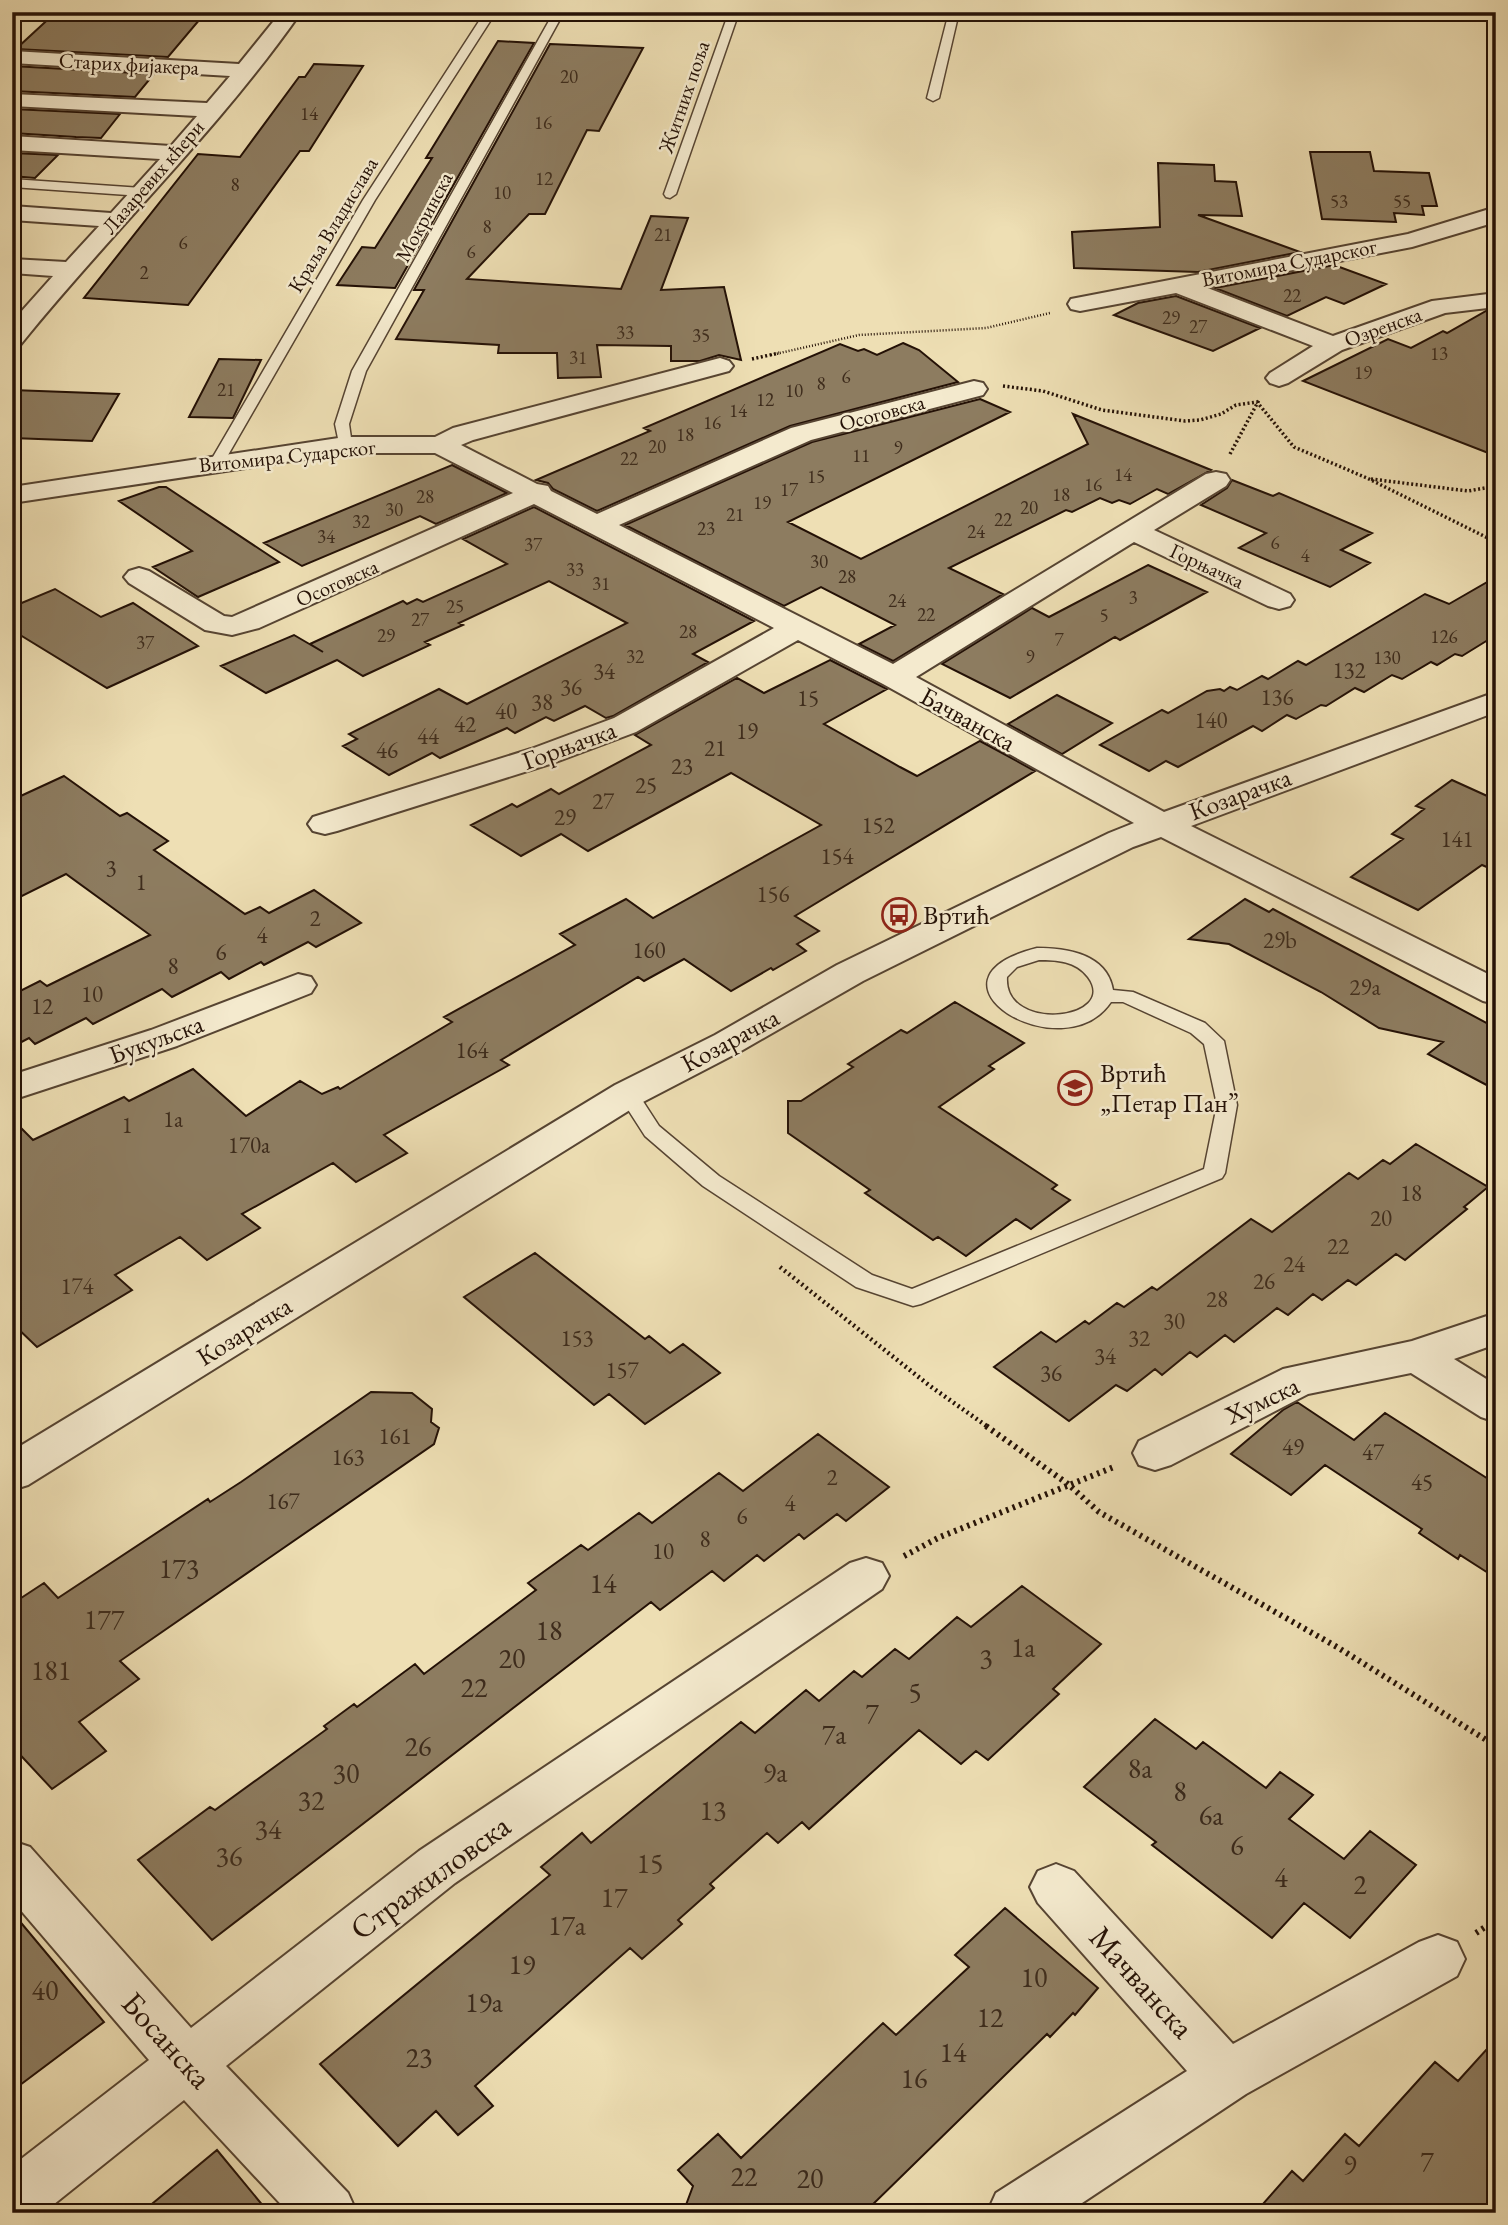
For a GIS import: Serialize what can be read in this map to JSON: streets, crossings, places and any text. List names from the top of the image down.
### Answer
{
  "streets": {
    "street": [
      "Старих фијакера",
      "Лазаревих кћери",
      "Витомира Сударског",
      "Озренска",
      "Осоговска",
      "Горњачка",
      "Бачванска",
      "Козарачка",
      "Букуљска",
      "Хумска",
      "Стражиловска",
      "Мачванска",
      "Босанска"
    ],
    "lane": ["Житних поља", "Мокринска", "Краља Владислава"]
  },
  "crossings": [
    ["Старих фијакера", "Лазаревих кћери"],
    ["Мокринска", "Витомира Сударског"],
    ["Краља Владислава", "Витомира Сударског"],
    ["Витомира Сударског", "Бачванска"],
    ["Осоговска", "Бачванска"],
    ["Горњачка", "Бачванска"],
    ["Бачванска", "Козарачка"],
    ["Стражиловска", "Босанска"]
  ],
  "places": {
    "bus stop": ["Вртић"],
    "school or university": ["Вртић „Петар Пан”"]
  },
  "house_numbers": [
    "20",
    "14",
    "16",
    "12",
    "8",
    "10",
    "53",
    "55",
    "8",
    "21",
    "6",
    "6",
    "2",
    "22",
    "29",
    "27",
    "33",
    "35",
    "13",
    "31",
    "19",
    "6",
    "8",
    "21",
    "10",
    "12",
    "14",
    "16",
    "18",
    "20",
    "9",
    "11",
    "22",
    "14",
    "15",
    "16",
    "17",
    "18",
    "28",
    "19",
    "20",
    "30",
    "21",
    "22",
    "32",
    "23",
    "24",
    "34",
    "6",
    "37",
    "4",
    "30",
    "33",
    "28",
    "31",
    "3",
    "24",
    "25",
    "22",
    "5",
    "27",
    "28",
    "29",
    "126",
    "7",
    "37",
    "32",
    "9",
    "130",
    "132",
    "34",
    "36",
    "136",
    "15",
    "38",
    "40",
    "140",
    "42",
    "19",
    "44",
    "21",
    "46",
    "23",
    "25",
    "27",
    "29",
    "152",
    "141",
    "154",
    "3",
    "1",
    "156",
    "2",
    "4",
    "29b",
    "160",
    "6",
    "8",
    "29a",
    "10",
    "12",
    "164",
    "1a",
    "1",
    "170a",
    "18",
    "20",
    "22",
    "24",
    "26",
    "174",
    "28",
    "30",
    "153",
    "32",
    "34",
    "157",
    "36",
    "161",
    "49",
    "47",
    "163",
    "2",
    "45",
    "167",
    "4",
    "6",
    "8",
    "10",
    "173",
    "14",
    "177",
    "18",
    "1a",
    "20",
    "3",
    "181",
    "22",
    "5",
    "7",
    "7a",
    "26",
    "8a",
    "9a",
    "30",
    "8",
    "32",
    "13",
    "6a",
    "34",
    "6",
    "36",
    "15",
    "4",
    "2",
    "17",
    "17a",
    "19",
    "10",
    "40",
    "19a",
    "12",
    "14",
    "23",
    "16",
    "7",
    "9",
    "22",
    "20"
  ]
}
